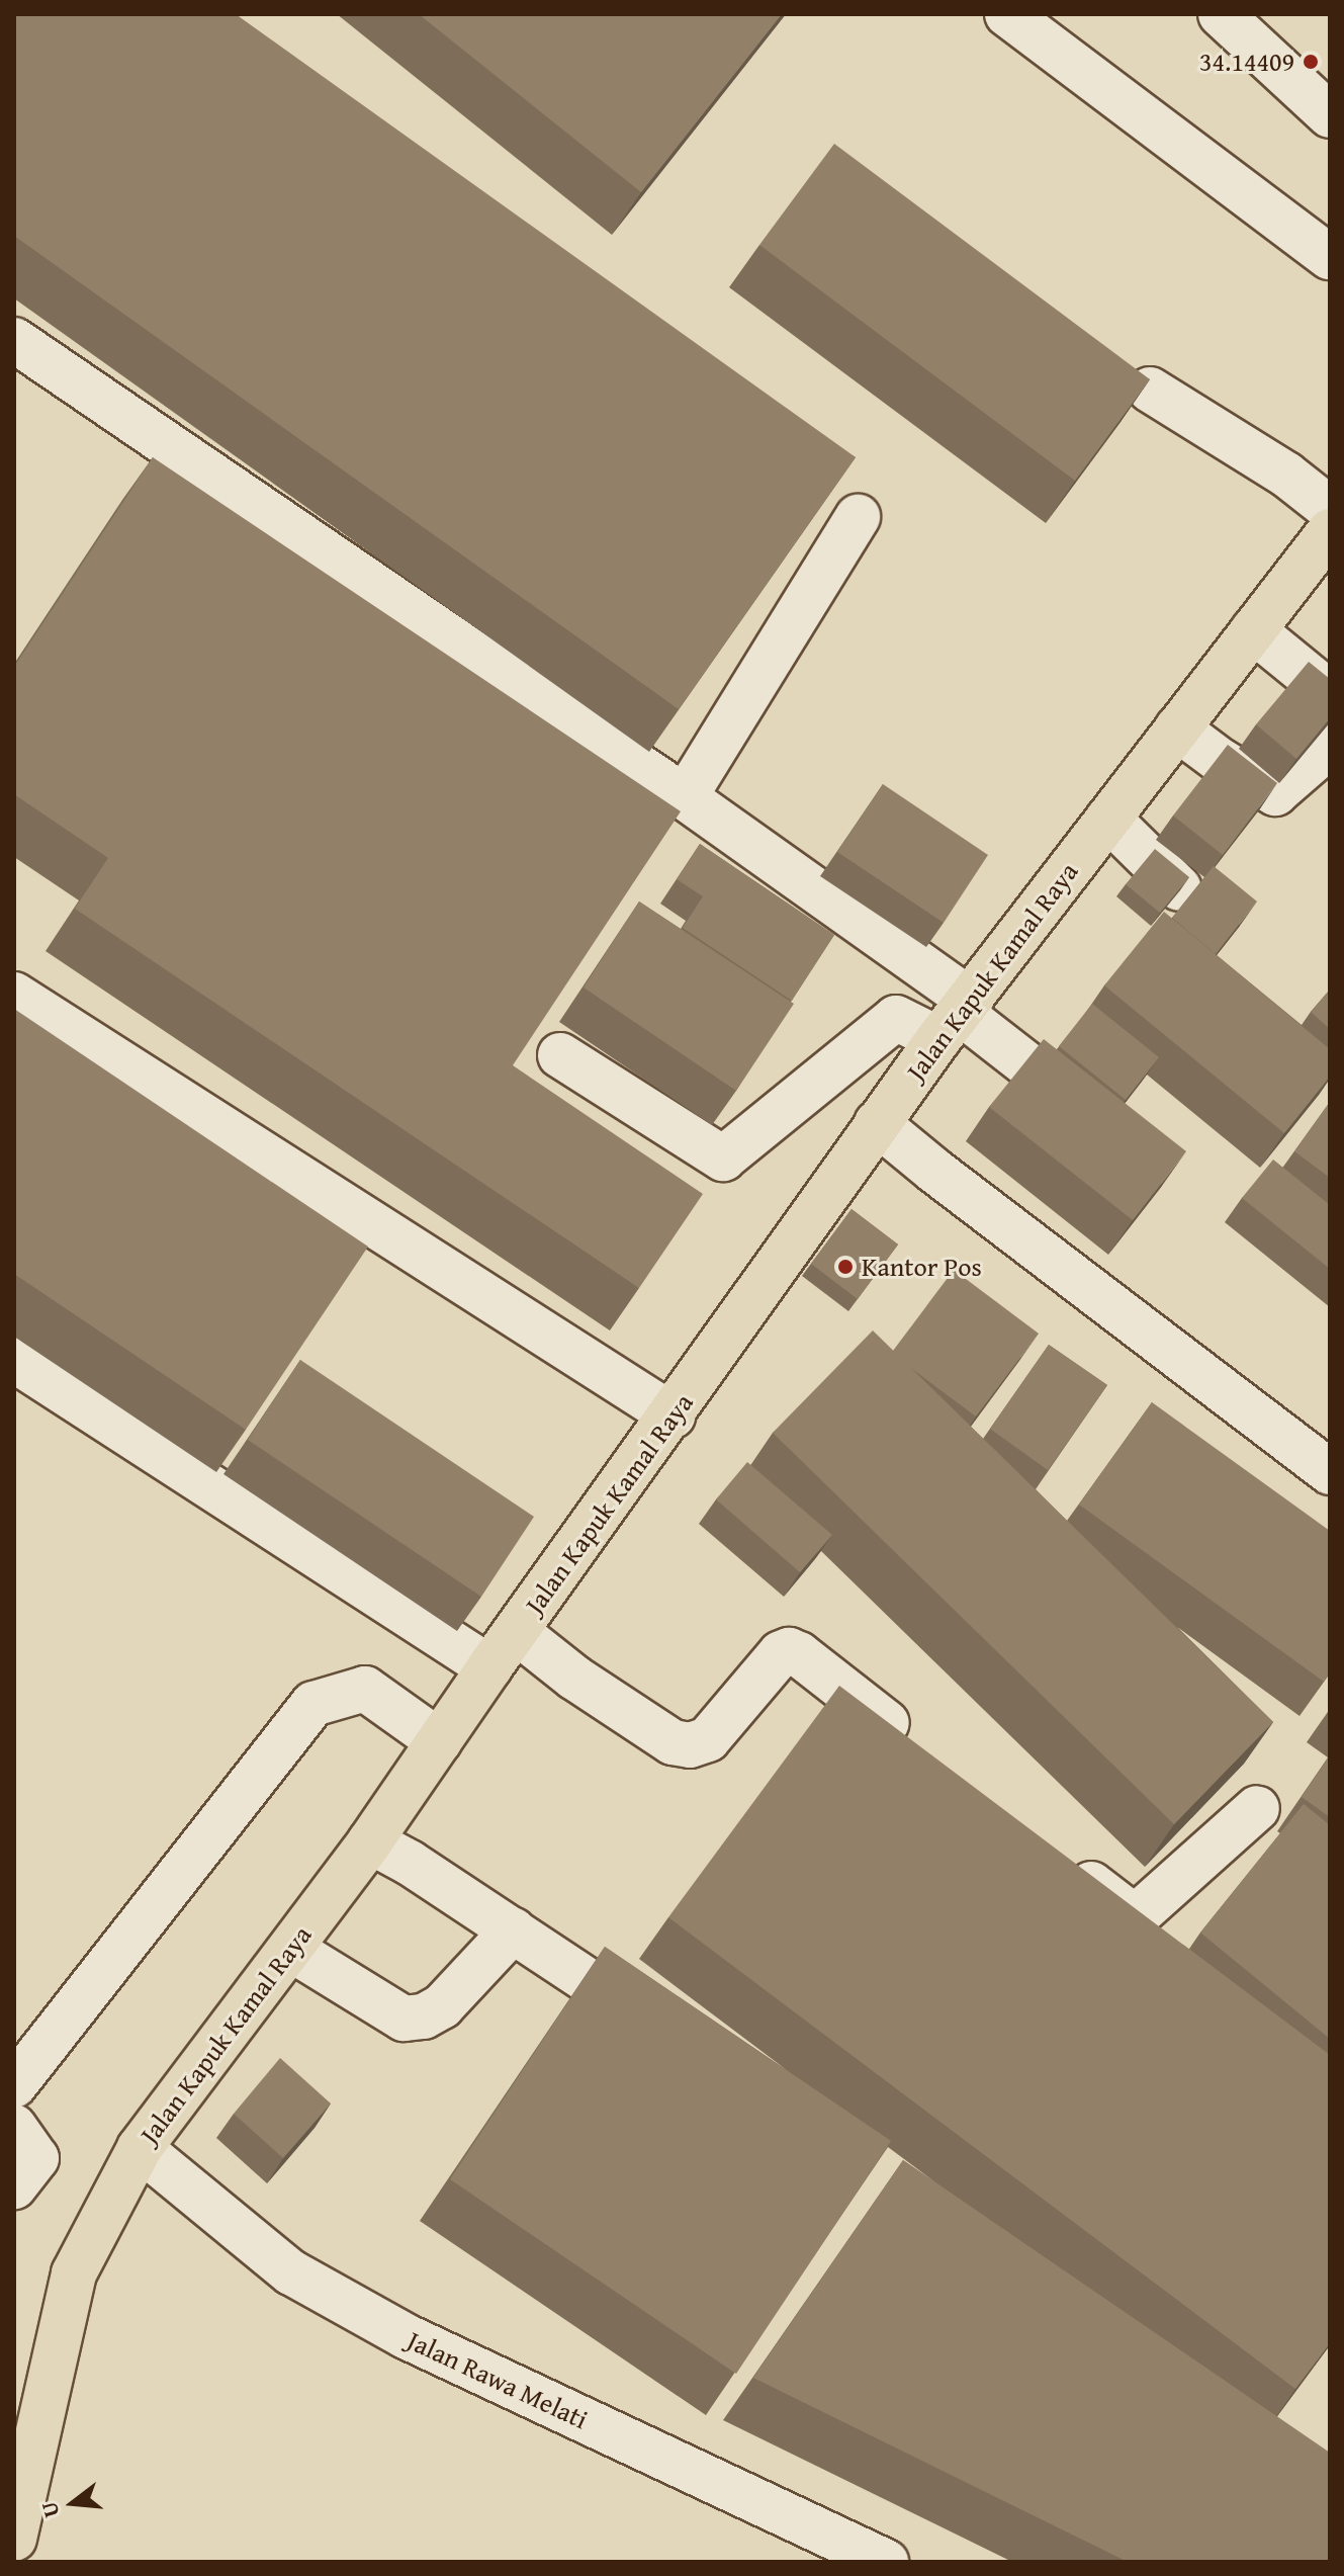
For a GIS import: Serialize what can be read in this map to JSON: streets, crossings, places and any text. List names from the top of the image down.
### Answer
{
  "streets": {
    "main road": ["Jalan Kapuk Kamal Raya"],
    "street": ["Jalan Rawa Melati"]
  },
  "crossings": [
    ["Jalan Kapuk Kamal Raya", "Jalan Rawa Melati"]
  ],
  "places": ["34.14409", "Kantor Pos"],
  "north": "left"
}
